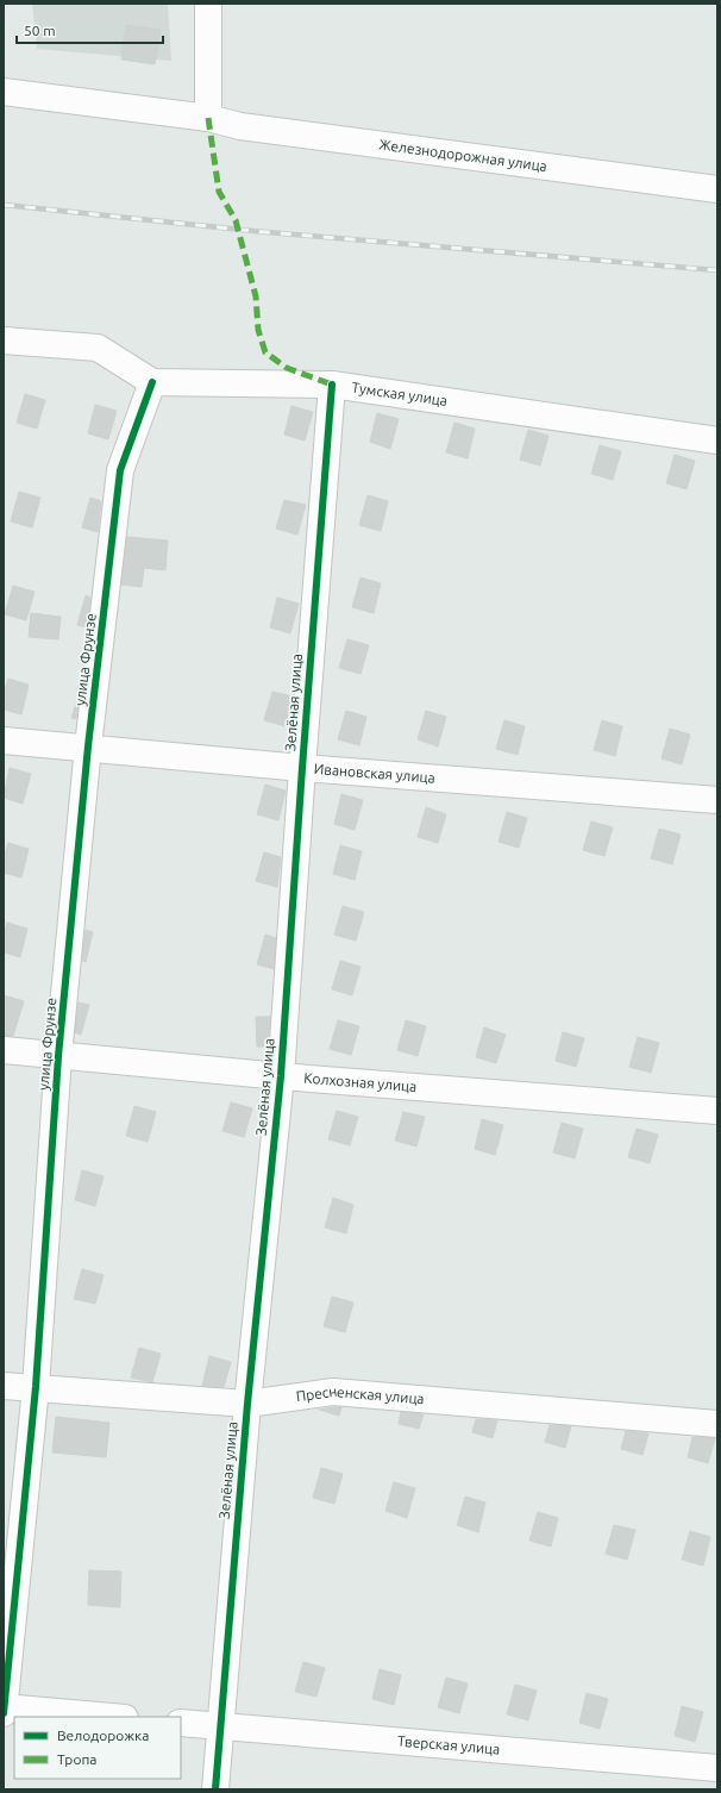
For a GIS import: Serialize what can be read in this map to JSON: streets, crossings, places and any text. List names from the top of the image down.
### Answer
{
  "streets": {
    "street": [
      "Железнодорожная улица",
      "Тумская улица",
      "улица Фрунзе",
      "Зелёная улица",
      "Ивановская улица",
      "Колхозная улица",
      "Пресненская улица",
      "Тверская улица"
    ]
  },
  "crossings": [
    ["Тумская улица", "улица Фрунзе"],
    ["Тумская улица", "Зелёная улица"],
    ["улица Фрунзе", "Ивановская улица"],
    ["улица Фрунзе", "Колхозная улица"],
    ["улица Фрунзе", "Пресненская улица"],
    ["Зелёная улица", "Ивановская улица"],
    ["Зелёная улица", "Колхозная улица"],
    ["Зелёная улица", "Пресненская улица"],
    ["Зелёная улица", "Тверская улица"]
  ],
  "legend": ["Велодорожка", "Тропа"],
  "scale_bar": "50 m"
}
